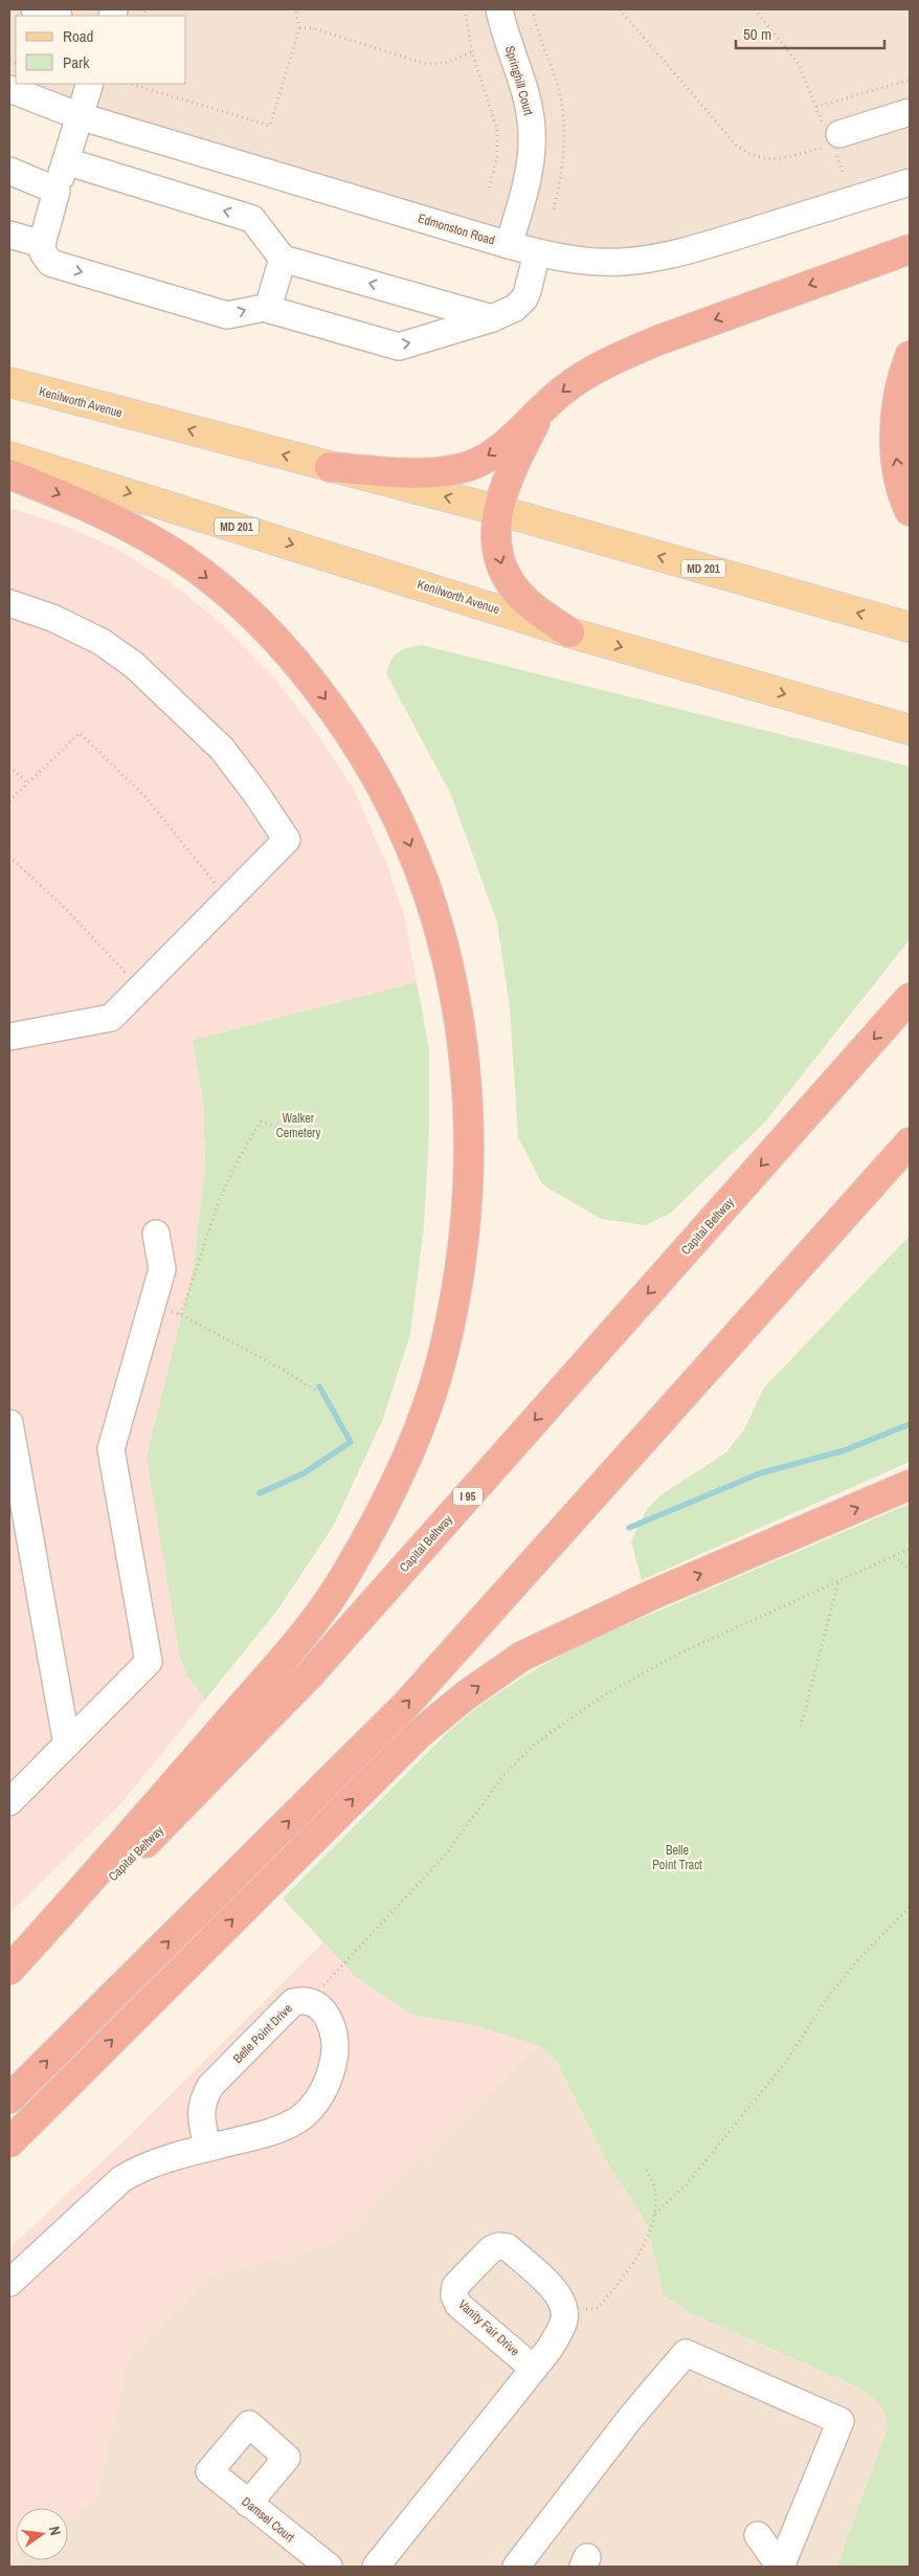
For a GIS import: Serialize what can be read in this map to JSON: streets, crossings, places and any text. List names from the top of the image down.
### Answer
{
  "streets": {
    "highway": ["Capital Beltway", "I 95"],
    "main road": ["Kenilworth Avenue", "MD 201"],
    "street": [
      "Springhill Court",
      "Edmonston Road",
      "Belle Point Drive",
      "Vanity Fair Drive",
      "Damsel Court"
    ]
  },
  "crossings": [
    ["Springhill Court", "Edmonston Road"]
  ],
  "parks": ["Walker Cemetery", "Belle Point Tract"],
  "legend": ["Road", "Park"],
  "scale_bar": "50 m",
  "north": "right"
}
